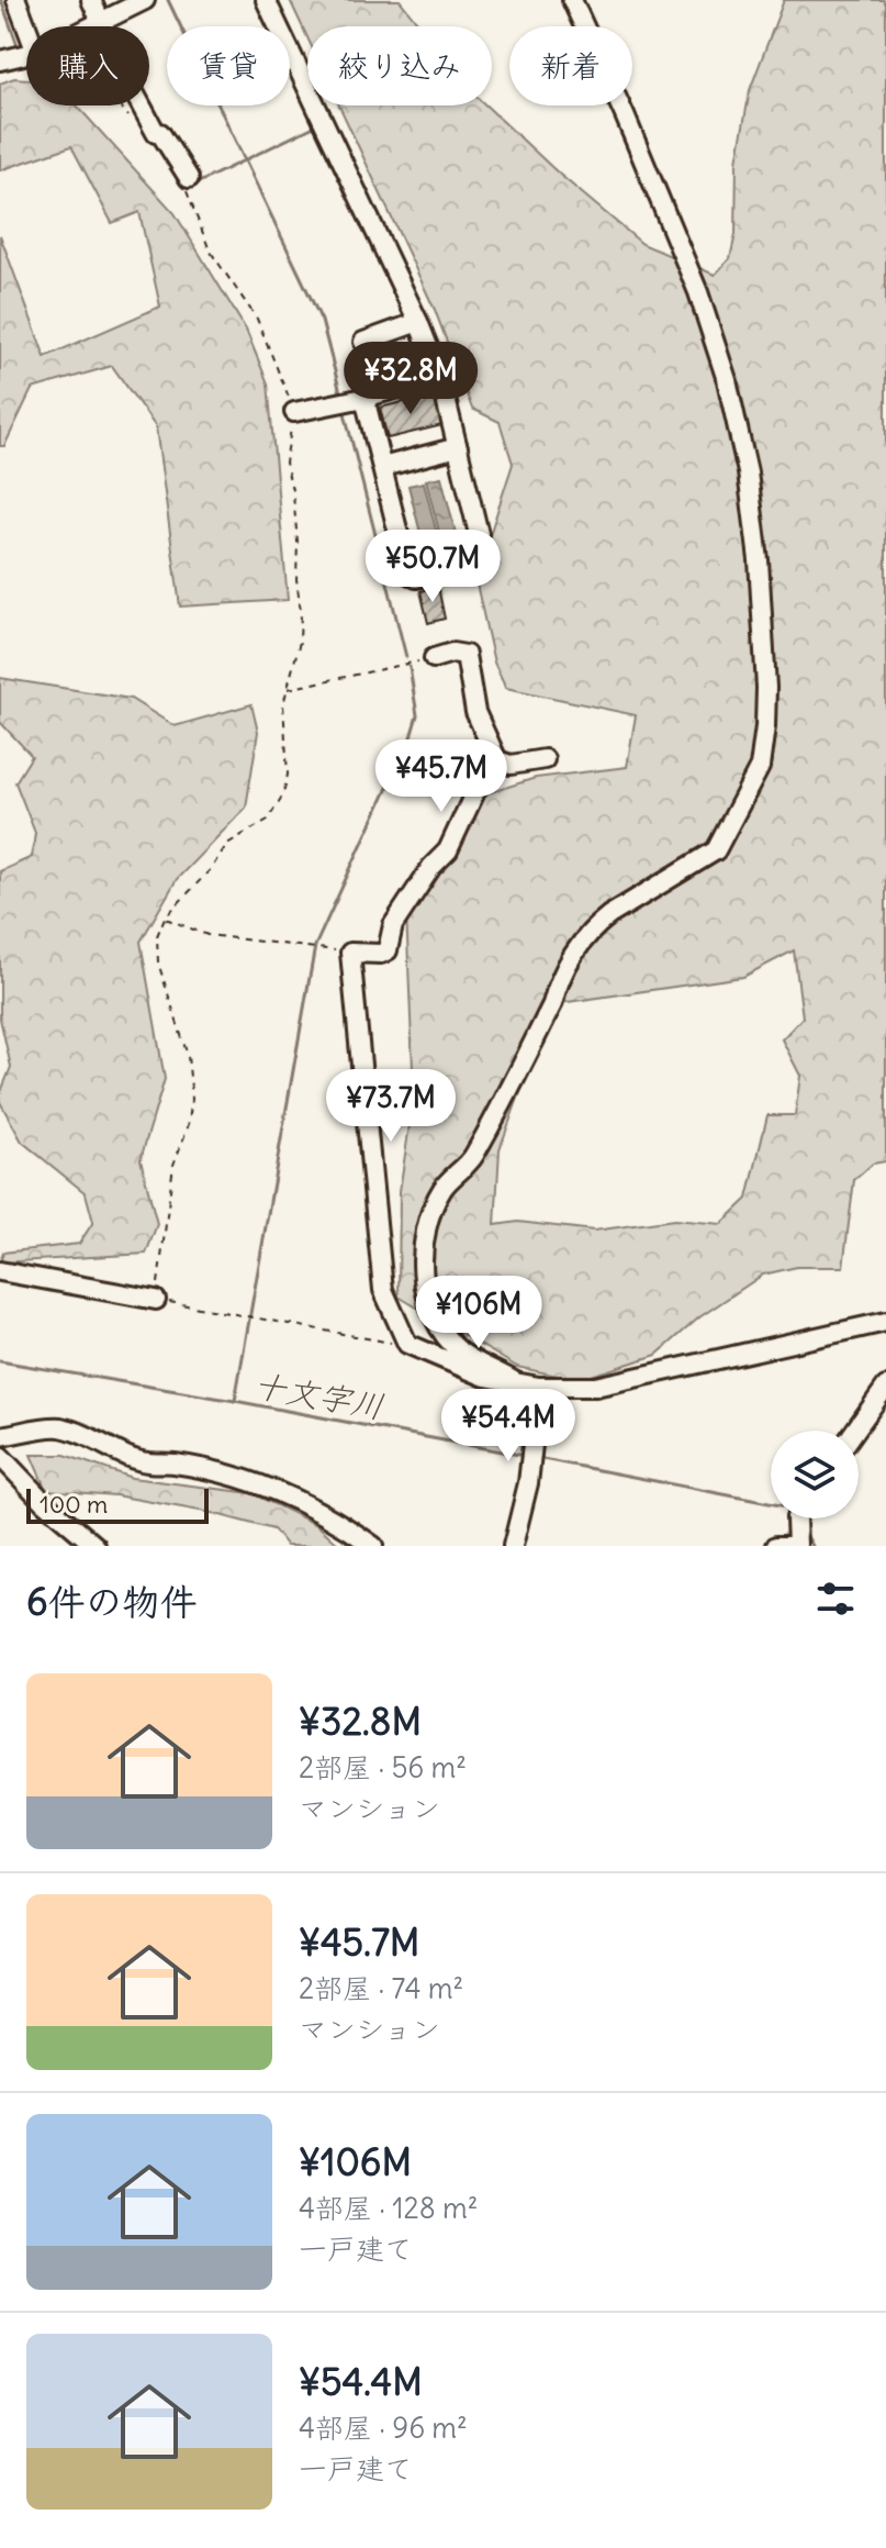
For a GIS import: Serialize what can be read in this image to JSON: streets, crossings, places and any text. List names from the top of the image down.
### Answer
{
  "water": ["十文字川"],
  "scale_bar": "100 m",
  "page": {
    "chip": [
      "購入",
      "賃貸",
      "絞り込み",
      "新着"
    ],
    "price": [
      "¥32.8M",
      "¥50.7M",
      "¥45.7M",
      "¥73.7M",
      "¥106M",
      "¥54.4M"
    ],
    "scale": "100 m",
    "heading": "6件の物件",
    "list": [
      {
        "name": "¥32.8M",
        "note": "2部屋 · 56 m² · マンション"
      },
      {
        "name": "¥45.7M",
        "note": "2部屋 · 74 m² · マンション"
      },
      {
        "name": "¥106M",
        "note": "4部屋 · 128 m² · 一戸建て"
      },
      {
        "name": "¥54.4M",
        "note": "4部屋 · 96 m² · 一戸建て"
      }
    ]
  }
}
